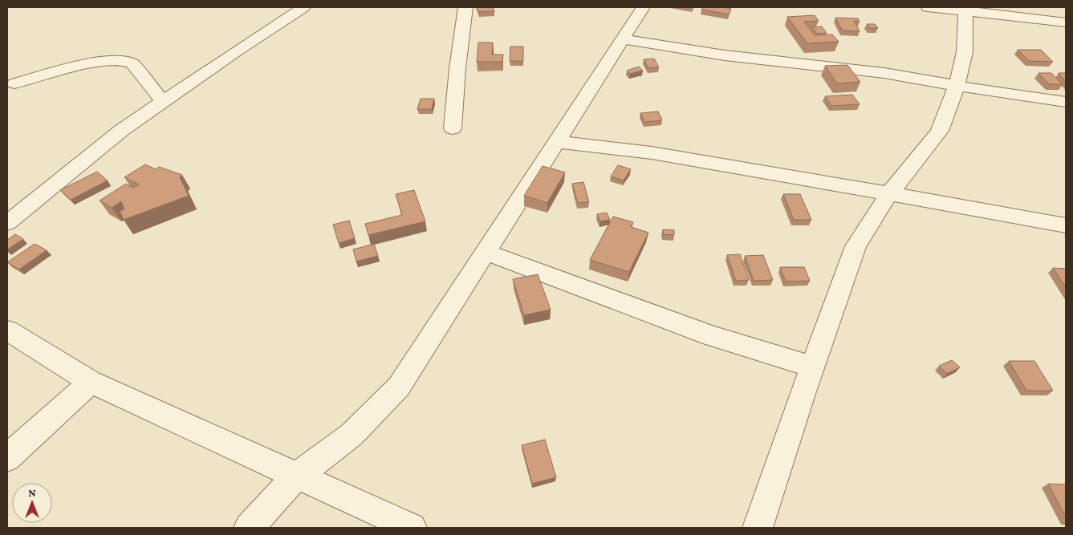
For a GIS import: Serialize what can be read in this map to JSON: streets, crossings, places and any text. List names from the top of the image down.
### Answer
{
  "north": "top"
}
